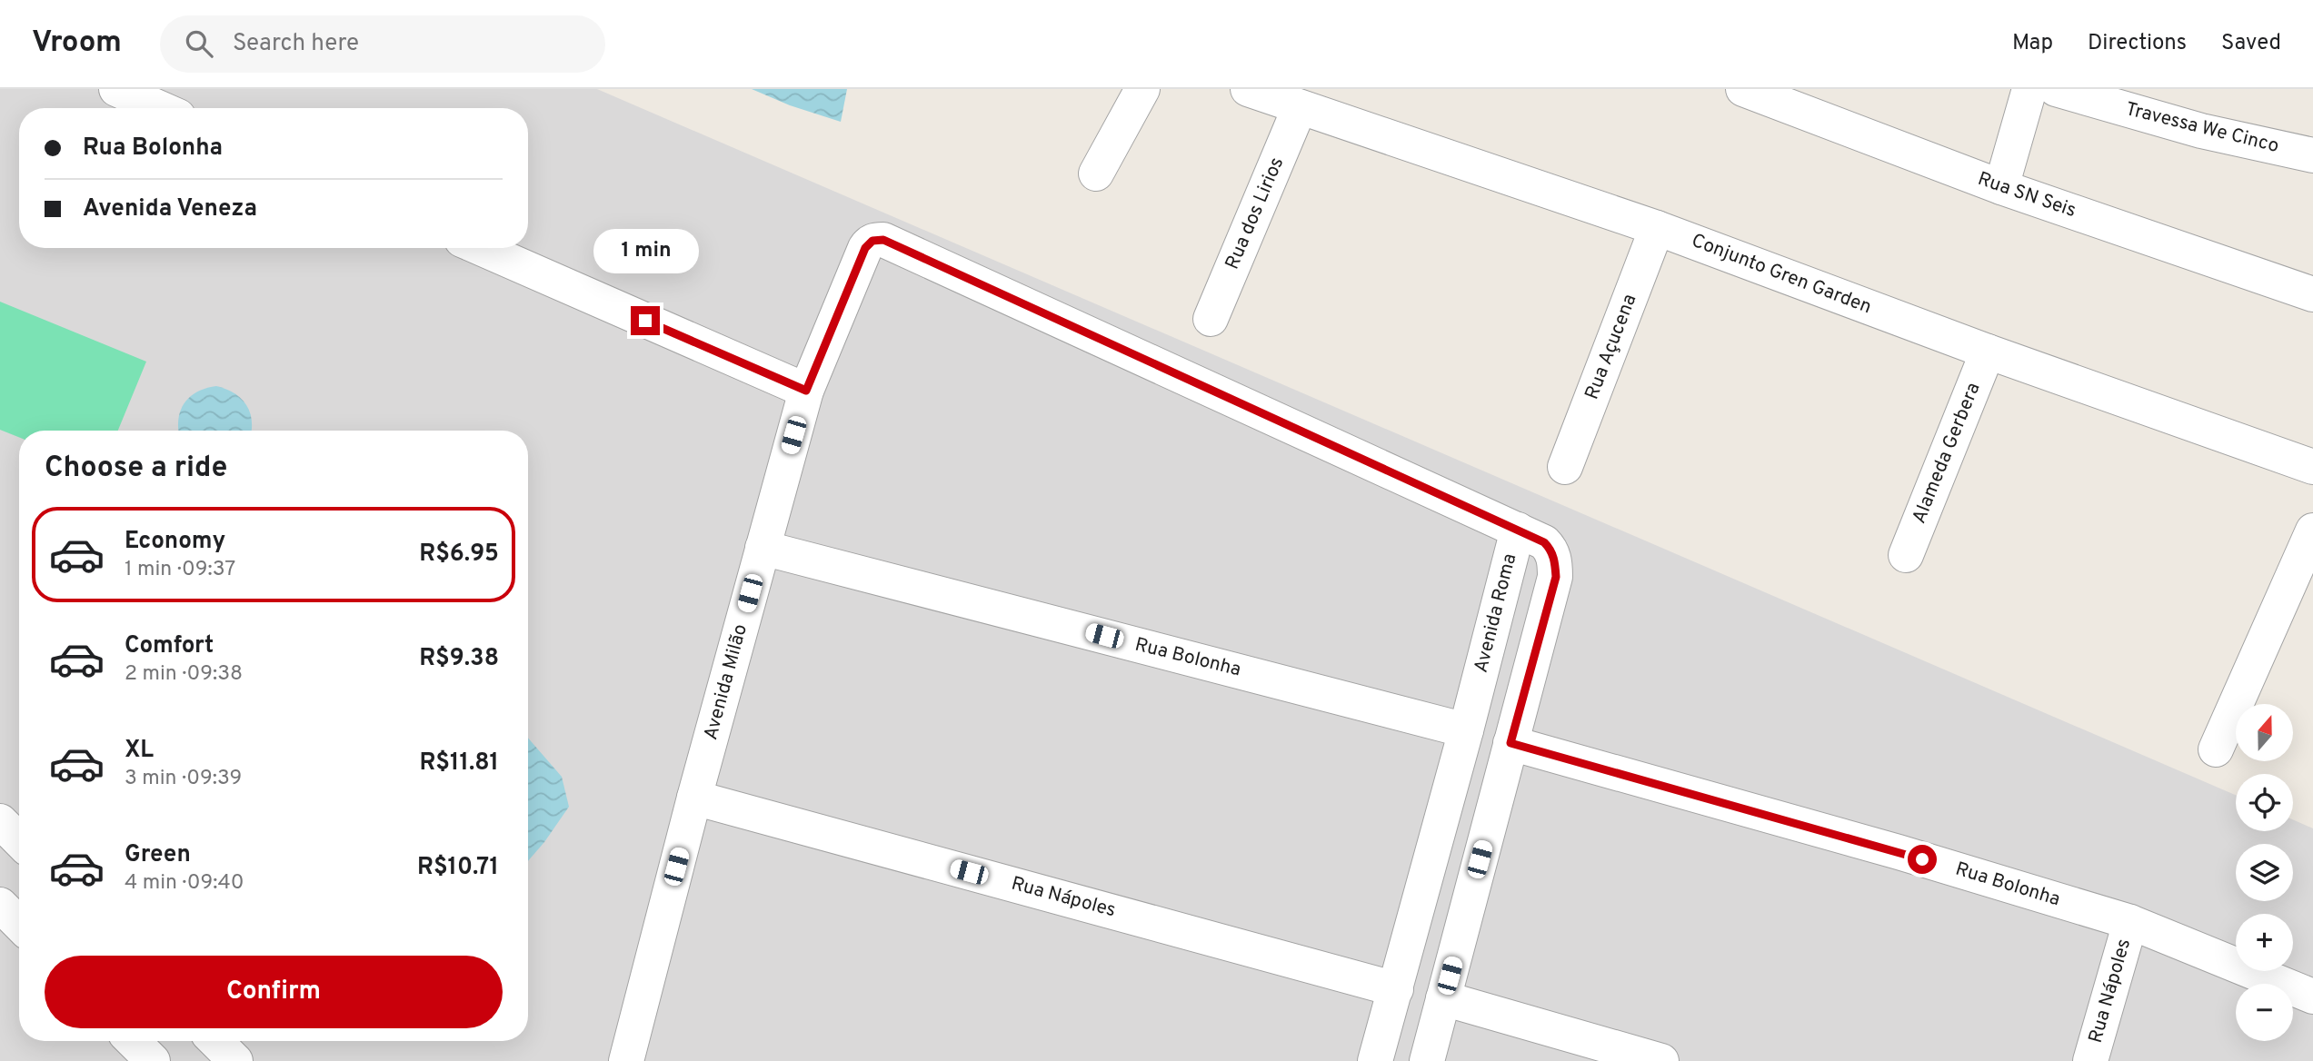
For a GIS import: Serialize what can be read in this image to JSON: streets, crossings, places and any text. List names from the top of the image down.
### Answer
{
  "streets": {
    "street": [
      "Travessa We Cinco",
      "Rua SN Seis",
      "Rua dos Lirios",
      "Conjunto Gren Garden",
      "Rua Açucena",
      "Alameda Gerbera",
      "Avenida Roma",
      "Rua Bolonha",
      "Avenida Milão",
      "Rua Nápoles"
    ]
  },
  "crossings": [
    ["Rua dos Lirios", "Conjunto Gren Garden"],
    ["Conjunto Gren Garden", "Rua Açucena"],
    ["Conjunto Gren Garden", "Alameda Gerbera"],
    ["Avenida Roma", "Rua Bolonha"],
    ["Avenida Roma", "Avenida Milão"],
    ["Avenida Roma", "Rua Nápoles"],
    ["Rua Bolonha", "Avenida Milão"],
    ["Rua Bolonha", "Rua Nápoles"],
    ["Avenida Milão", "Rua Nápoles"]
  ],
  "north": "top",
  "page": {
    "header": "Vroom",
    "search": "Search here",
    "nav": ["Map", "Directions", "Saved"],
    "banner": ["Rua Bolonha", "Avenida Veneza"],
    "bubble": "1 min",
    "heading": "Choose a ride",
    "list": [
      {
        "name": "Economy",
        "note": "1 min · 09:37",
        "value": "R$6.95"
      },
      {
        "name": "Comfort",
        "note": "2 min · 09:38",
        "value": "R$9.38"
      },
      {
        "name": "XL",
        "note": "3 min · 09:39",
        "value": "R$11.81"
      },
      {
        "name": "Green",
        "note": "4 min · 09:40",
        "value": "R$10.71"
      }
    ],
    "map_buttons": ["+", "−"],
    "buttons": "Confirm"
  }
}
